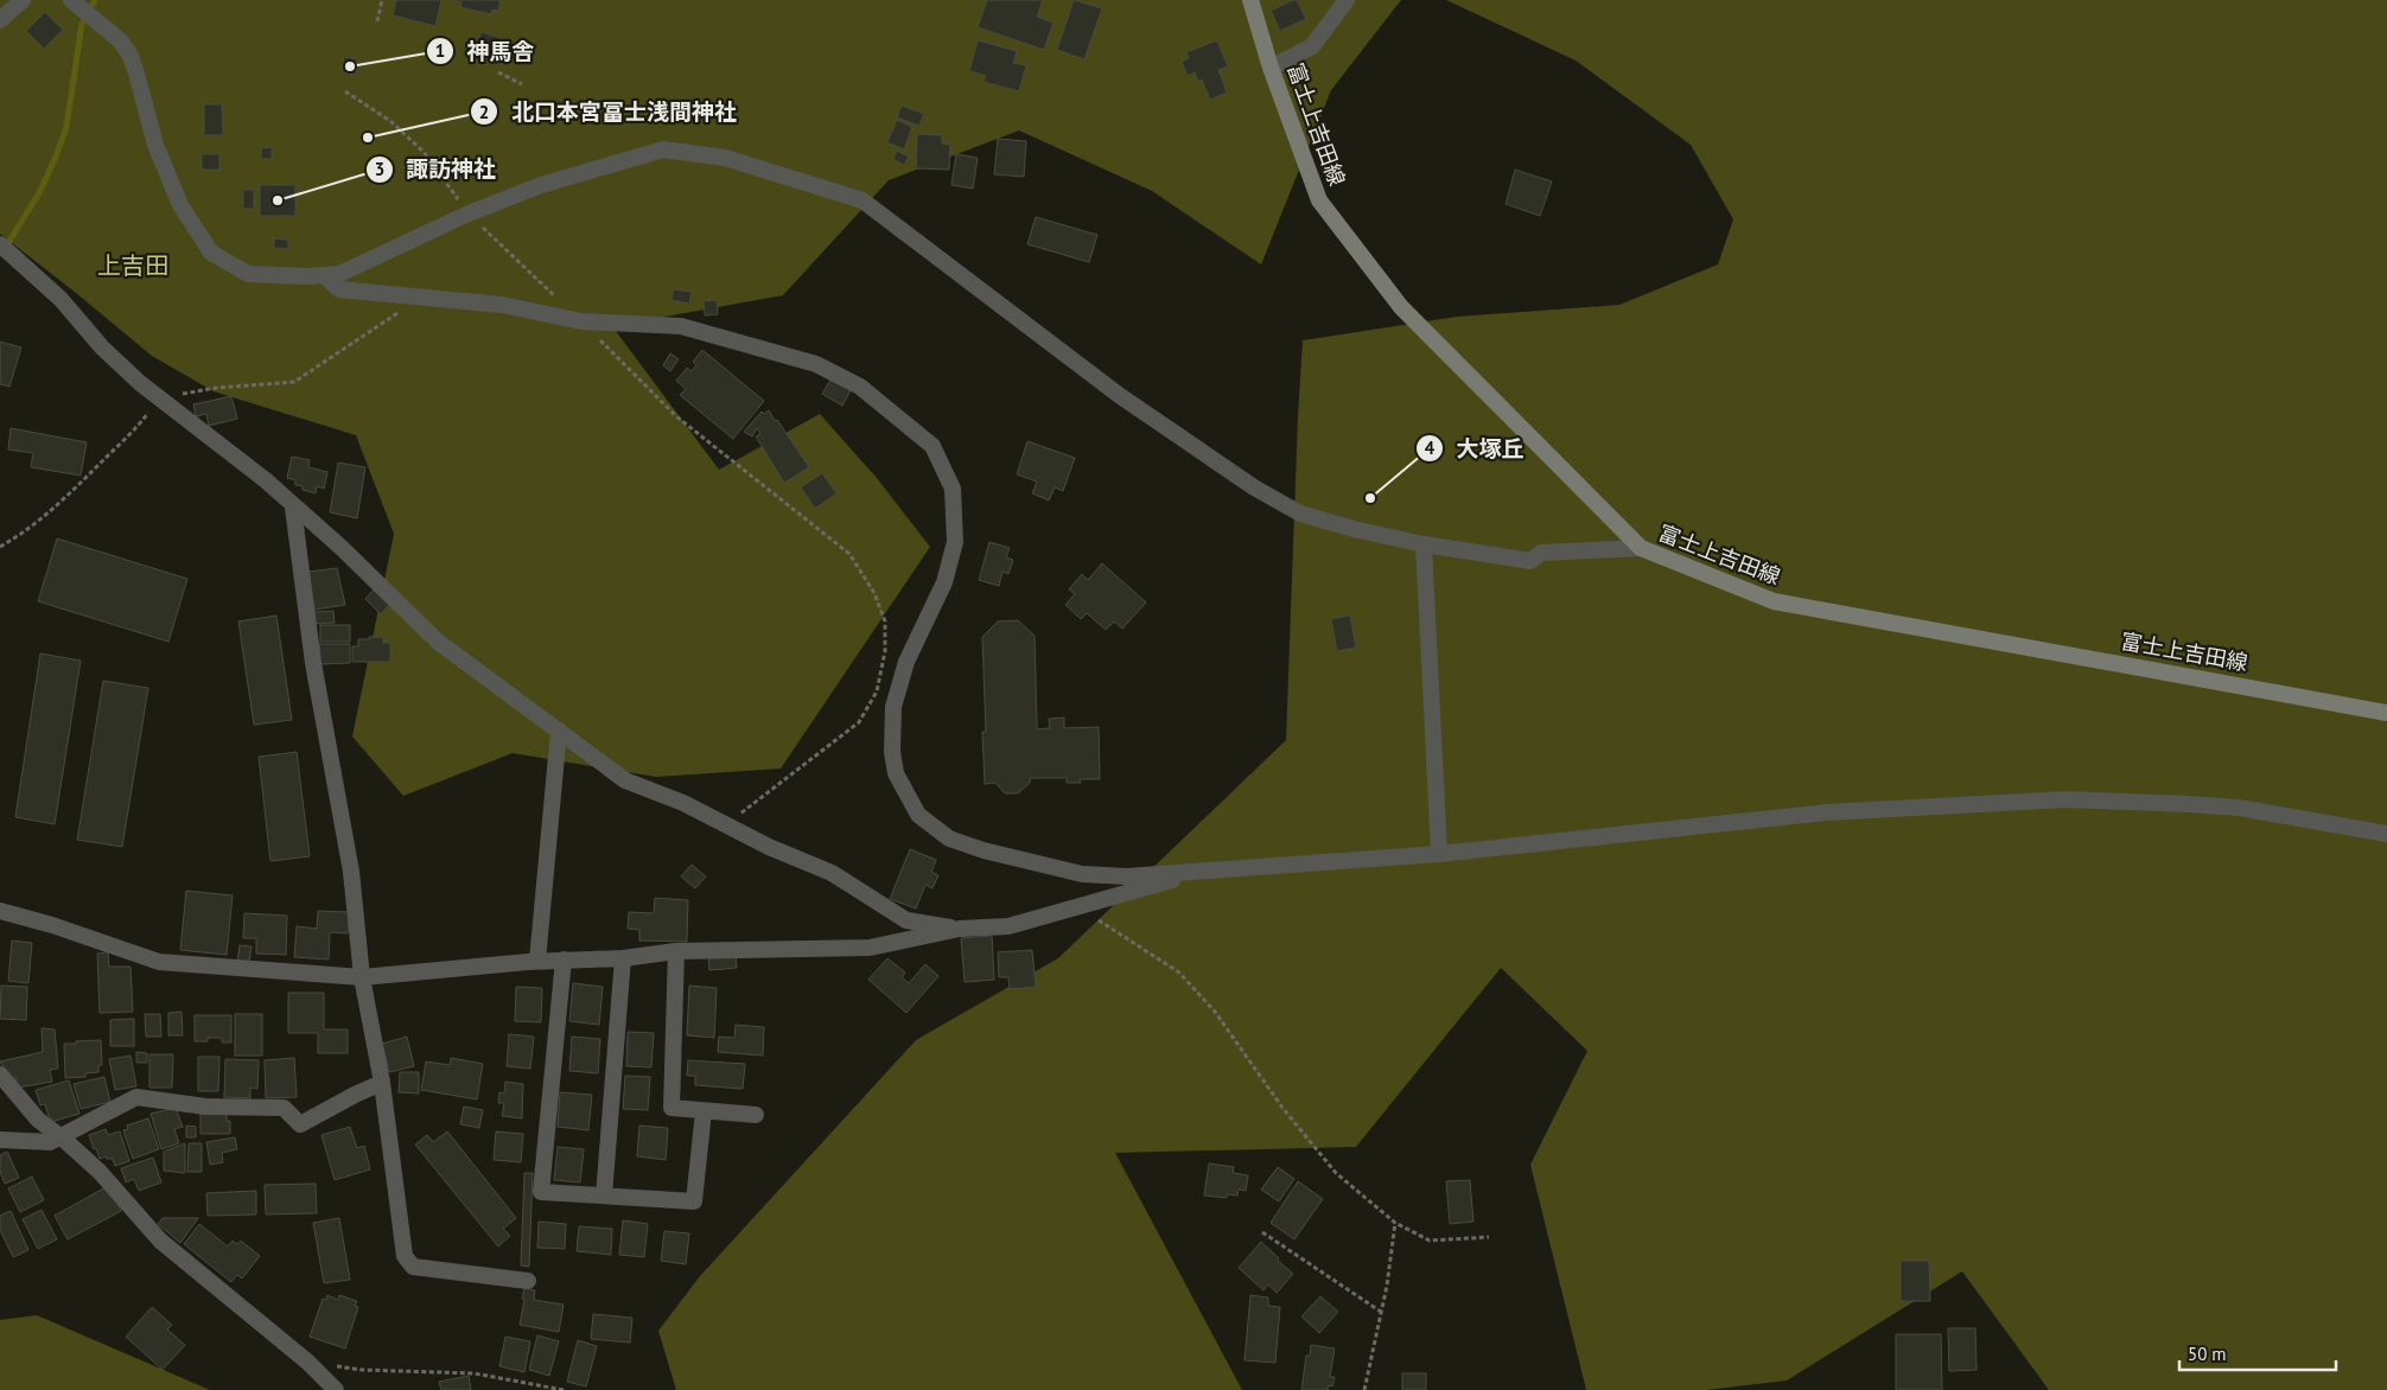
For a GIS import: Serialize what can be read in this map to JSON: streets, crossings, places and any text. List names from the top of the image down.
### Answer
{
  "streets": {
    "main road": ["富士上吉田線"]
  },
  "districts": ["上吉田"],
  "places": [
    "神馬舎",
    "北口本宮冨士浅間神社",
    "諏訪神社",
    "大塚丘"
  ],
  "scale_bar": "50 m"
}
